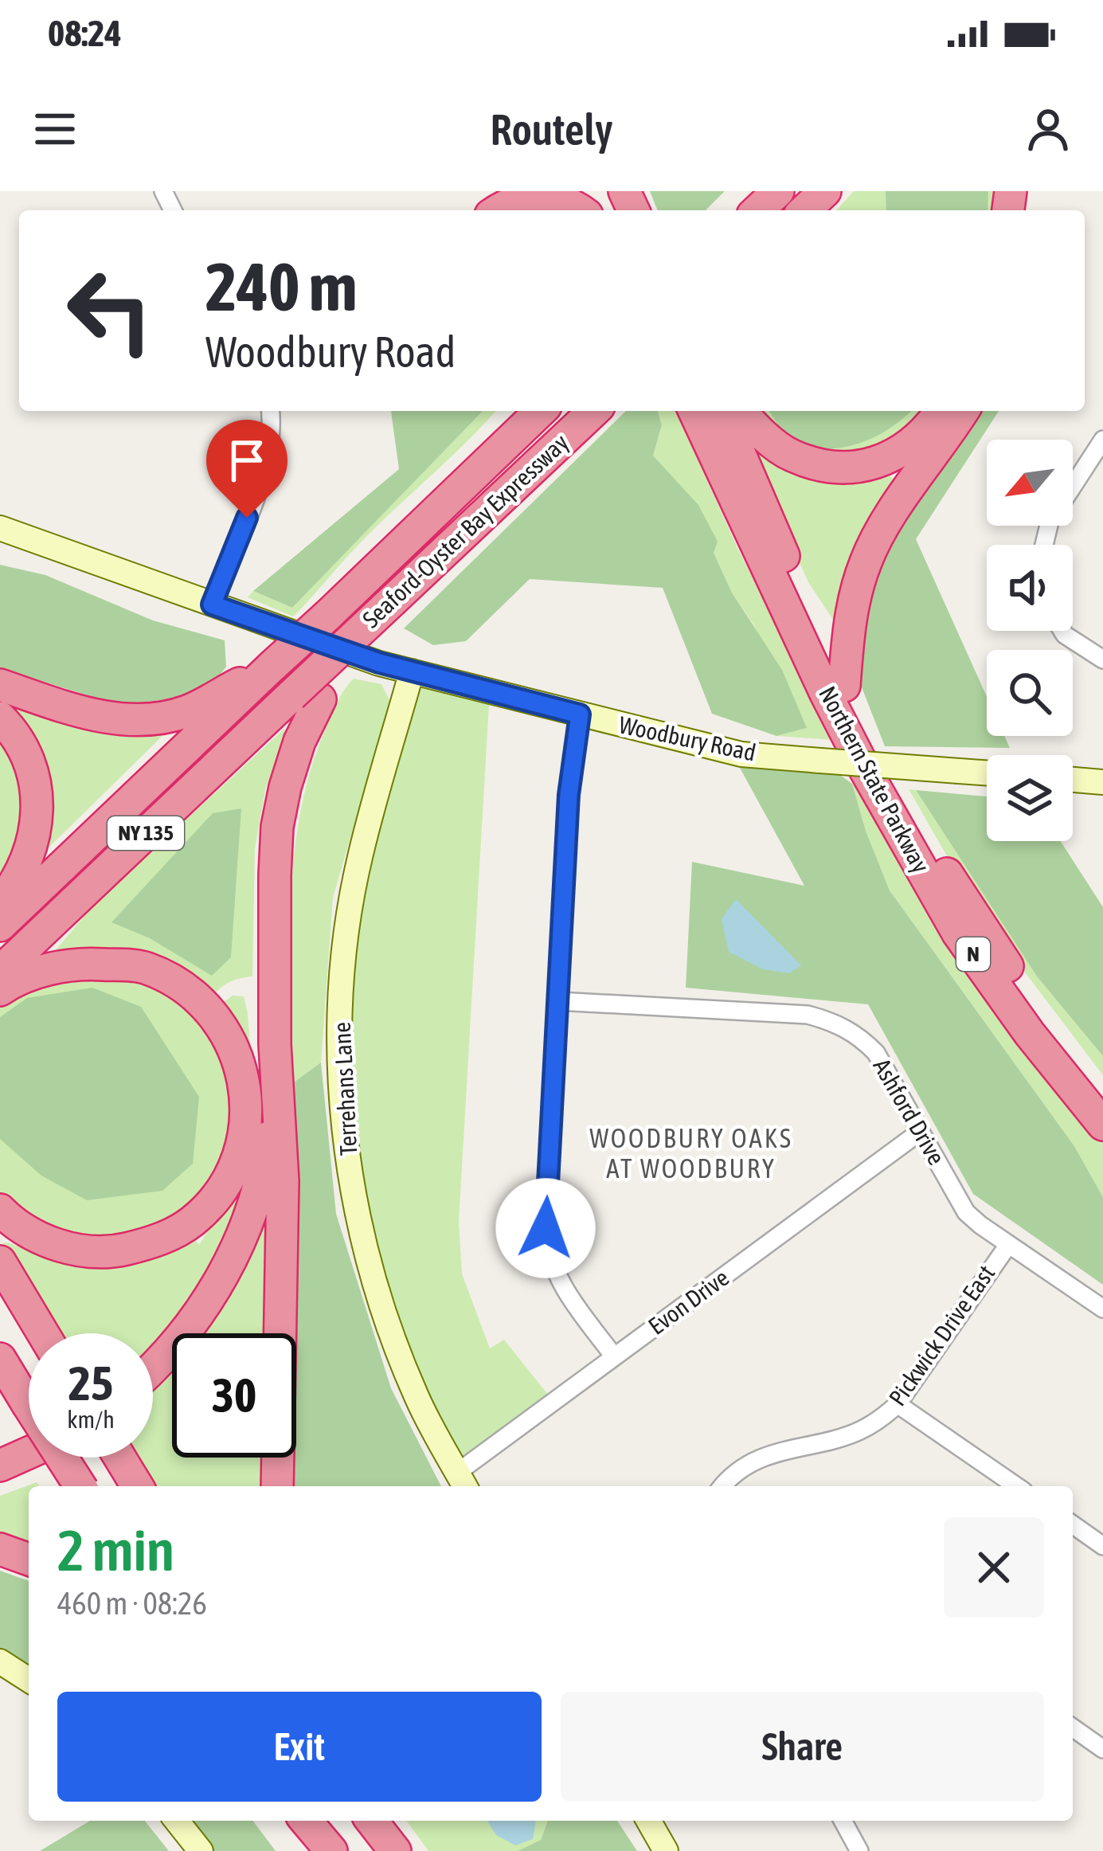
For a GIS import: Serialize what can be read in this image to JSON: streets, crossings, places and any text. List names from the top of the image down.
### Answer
{
  "streets": {
    "highway": [
      "Seaford-Oyster Bay Expressway",
      "Northern State Parkway",
      "NY 135",
      "N"
    ],
    "main road": ["Woodbury Road", "Terrehans Lane"],
    "street": ["Ashford Drive", "Evon Drive", "Pickwick Drive East"]
  },
  "crossings": [
    ["Seaford-Oyster Bay Expressway", "NY 135"],
    ["Woodbury Road", "Terrehans Lane"],
    ["Terrehans Lane", "Evon Drive"],
    ["Ashford Drive", "Evon Drive"],
    ["Ashford Drive", "Pickwick Drive East"]
  ],
  "districts": ["WOODBURY OAKS AT WOODBURY"],
  "north": "bottom left",
  "page": {
    "status": "08:24",
    "header": "Routely",
    "turn": ["240 m", "Woodbury Road"],
    "speed": "25 km/h",
    "limit": "30",
    "heading": ["2 min", "460 m · 08:26"],
    "buttons": ["Exit", "Share"]
  }
}
